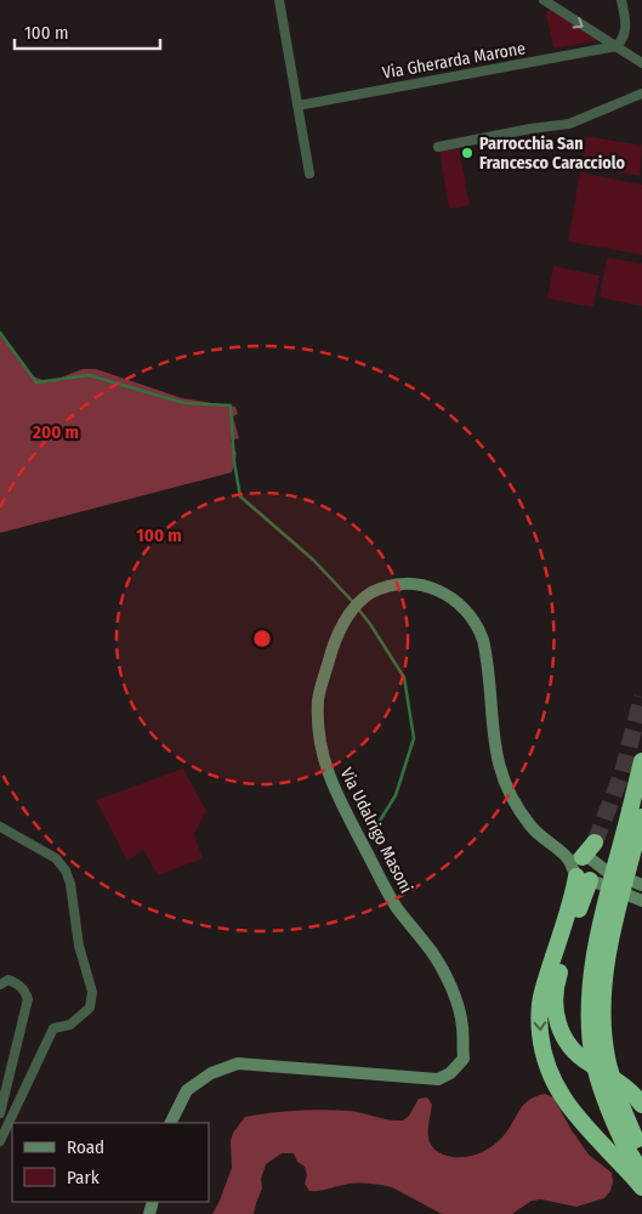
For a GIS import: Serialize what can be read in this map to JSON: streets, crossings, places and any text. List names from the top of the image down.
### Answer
{
  "streets": {
    "street": ["Via Gherarda Marone", "Via Udalrigo Masoni"]
  },
  "places": ["Parrocchia San Francesco Caracciolo"],
  "legend": ["Road", "Park"],
  "scale_bar": "100 m",
  "rings": ["200 m", "100 m"]
}
